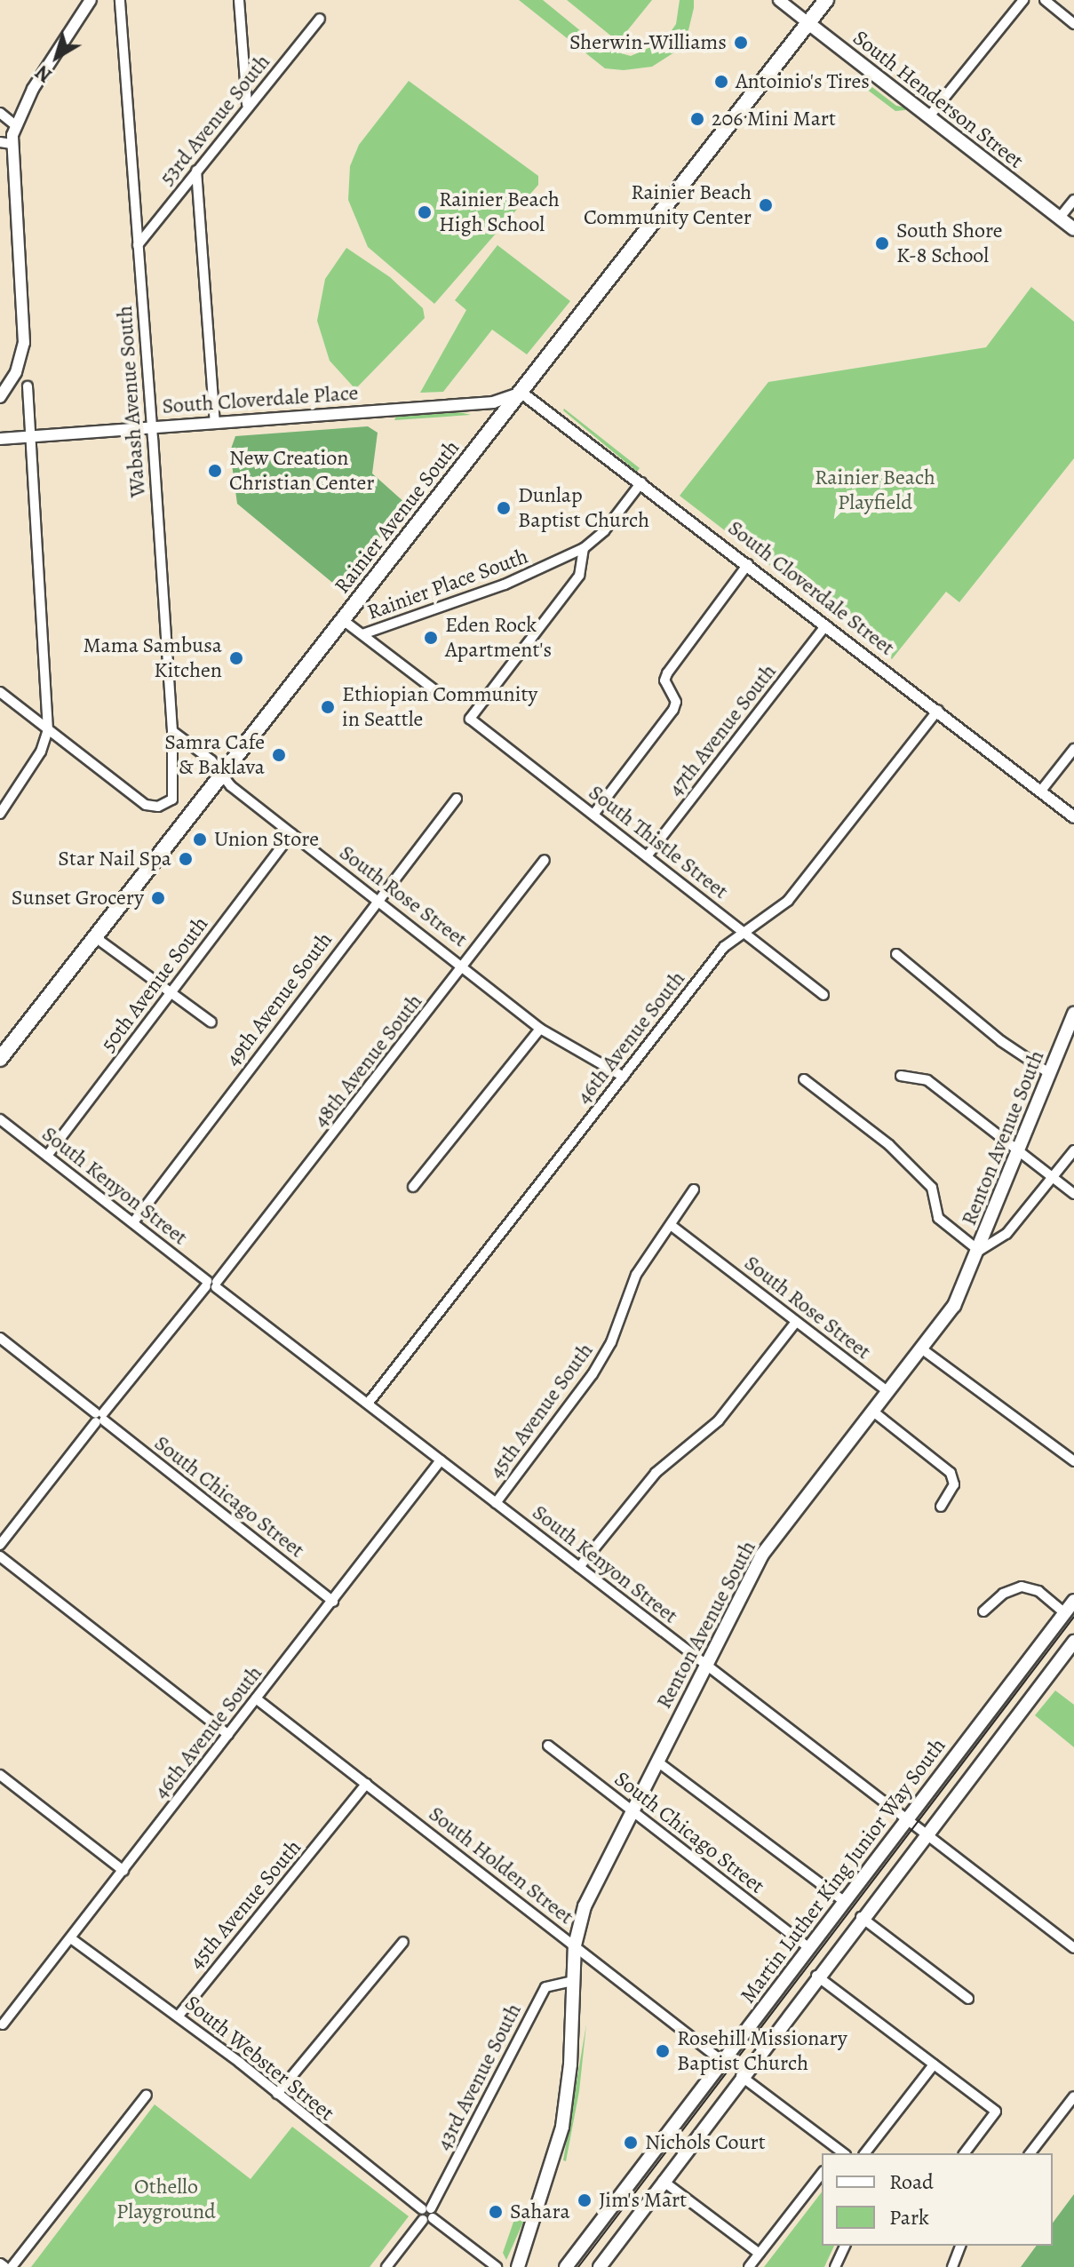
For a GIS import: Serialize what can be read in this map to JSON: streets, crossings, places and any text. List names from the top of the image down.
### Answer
{
  "streets": {
    "main road": [
      "South Henderson Street",
      "Rainier Avenue South",
      "Renton Avenue South",
      "Martin Luther King Junior Way South"
    ],
    "street": [
      "53rd Avenue South",
      "South Cloverdale Place",
      "Wabash Avenue South",
      "Rainier Place South",
      "South Cloverdale Street",
      "47th Avenue South",
      "South Thistle Street",
      "South Rose Street",
      "50th Avenue South",
      "49th Avenue South",
      "46th Avenue South",
      "48th Avenue South",
      "South Kenyon Street",
      "45th Avenue South",
      "South Chicago Street",
      "South Holden Street",
      "South Webster Street",
      "43rd Avenue South"
    ]
  },
  "crossings": [
    ["South Henderson Street", "Rainier Avenue South"],
    ["53rd Avenue South", "Wabash Avenue South"],
    ["South Cloverdale Place", "Wabash Avenue South"],
    ["South Cloverdale Place", "Rainier Avenue South"],
    ["South Cloverdale Place", "South Cloverdale Street"],
    ["Wabash Avenue South", "South Rose Street"],
    ["Rainier Avenue South", "South Cloverdale Street"],
    ["Rainier Avenue South", "South Rose Street"],
    ["Rainier Place South", "South Thistle Street"],
    ["South Cloverdale Street", "47th Avenue South"],
    ["South Cloverdale Street", "46th Avenue South"],
    ["47th Avenue South", "South Thistle Street"],
    ["South Thistle Street", "46th Avenue South"],
    ["South Rose Street", "50th Avenue South"],
    ["South Rose Street", "49th Avenue South"],
    ["South Rose Street", "46th Avenue South"],
    ["South Rose Street", "48th Avenue South"],
    ["South Rose Street", "Renton Avenue South"],
    ["South Rose Street", "45th Avenue South"],
    ["50th Avenue South", "South Kenyon Street"],
    ["49th Avenue South", "South Kenyon Street"],
    ["46th Avenue South", "South Kenyon Street"],
    ["46th Avenue South", "South Chicago Street"],
    ["46th Avenue South", "South Holden Street"],
    ["46th Avenue South", "South Webster Street"],
    ["48th Avenue South", "South Kenyon Street"],
    ["48th Avenue South", "South Chicago Street"],
    ["Renton Avenue South", "South Kenyon Street"],
    ["Renton Avenue South", "South Chicago Street"],
    ["Renton Avenue South", "South Holden Street"],
    ["Renton Avenue South", "43rd Avenue South"],
    ["South Kenyon Street", "45th Avenue South"],
    ["South Kenyon Street", "Martin Luther King Junior Way South"],
    ["45th Avenue South", "South Holden Street"],
    ["45th Avenue South", "South Webster Street"],
    ["South Chicago Street", "Martin Luther King Junior Way South"],
    ["South Holden Street", "Martin Luther King Junior Way South"],
    ["South Webster Street", "43rd Avenue South"]
  ],
  "parks": ["Rainier Beach Playfield", "Othello Playground"],
  "places": [
    "Sherwin-Williams",
    "Antoinio's Tires",
    "206 Mini Mart",
    "Rainier Beach Community Center",
    "Rainier Beach High School",
    "South Shore K-8 School",
    "New Creation Christian Center",
    "Dunlap Baptist Church",
    "Eden Rock Apartment's",
    "Mama Sambusa Kitchen",
    "Ethiopian Community in Seattle",
    "Samra Cafe & Baklava",
    "Union Store",
    "Star Nail Spa",
    "Sunset Grocery",
    "Rosehill Missionary Baptist Church",
    "Nichols Court",
    "Jim's Mart",
    "Sahara"
  ],
  "legend": ["Road", "Park"],
  "north": "bottom left"
}
